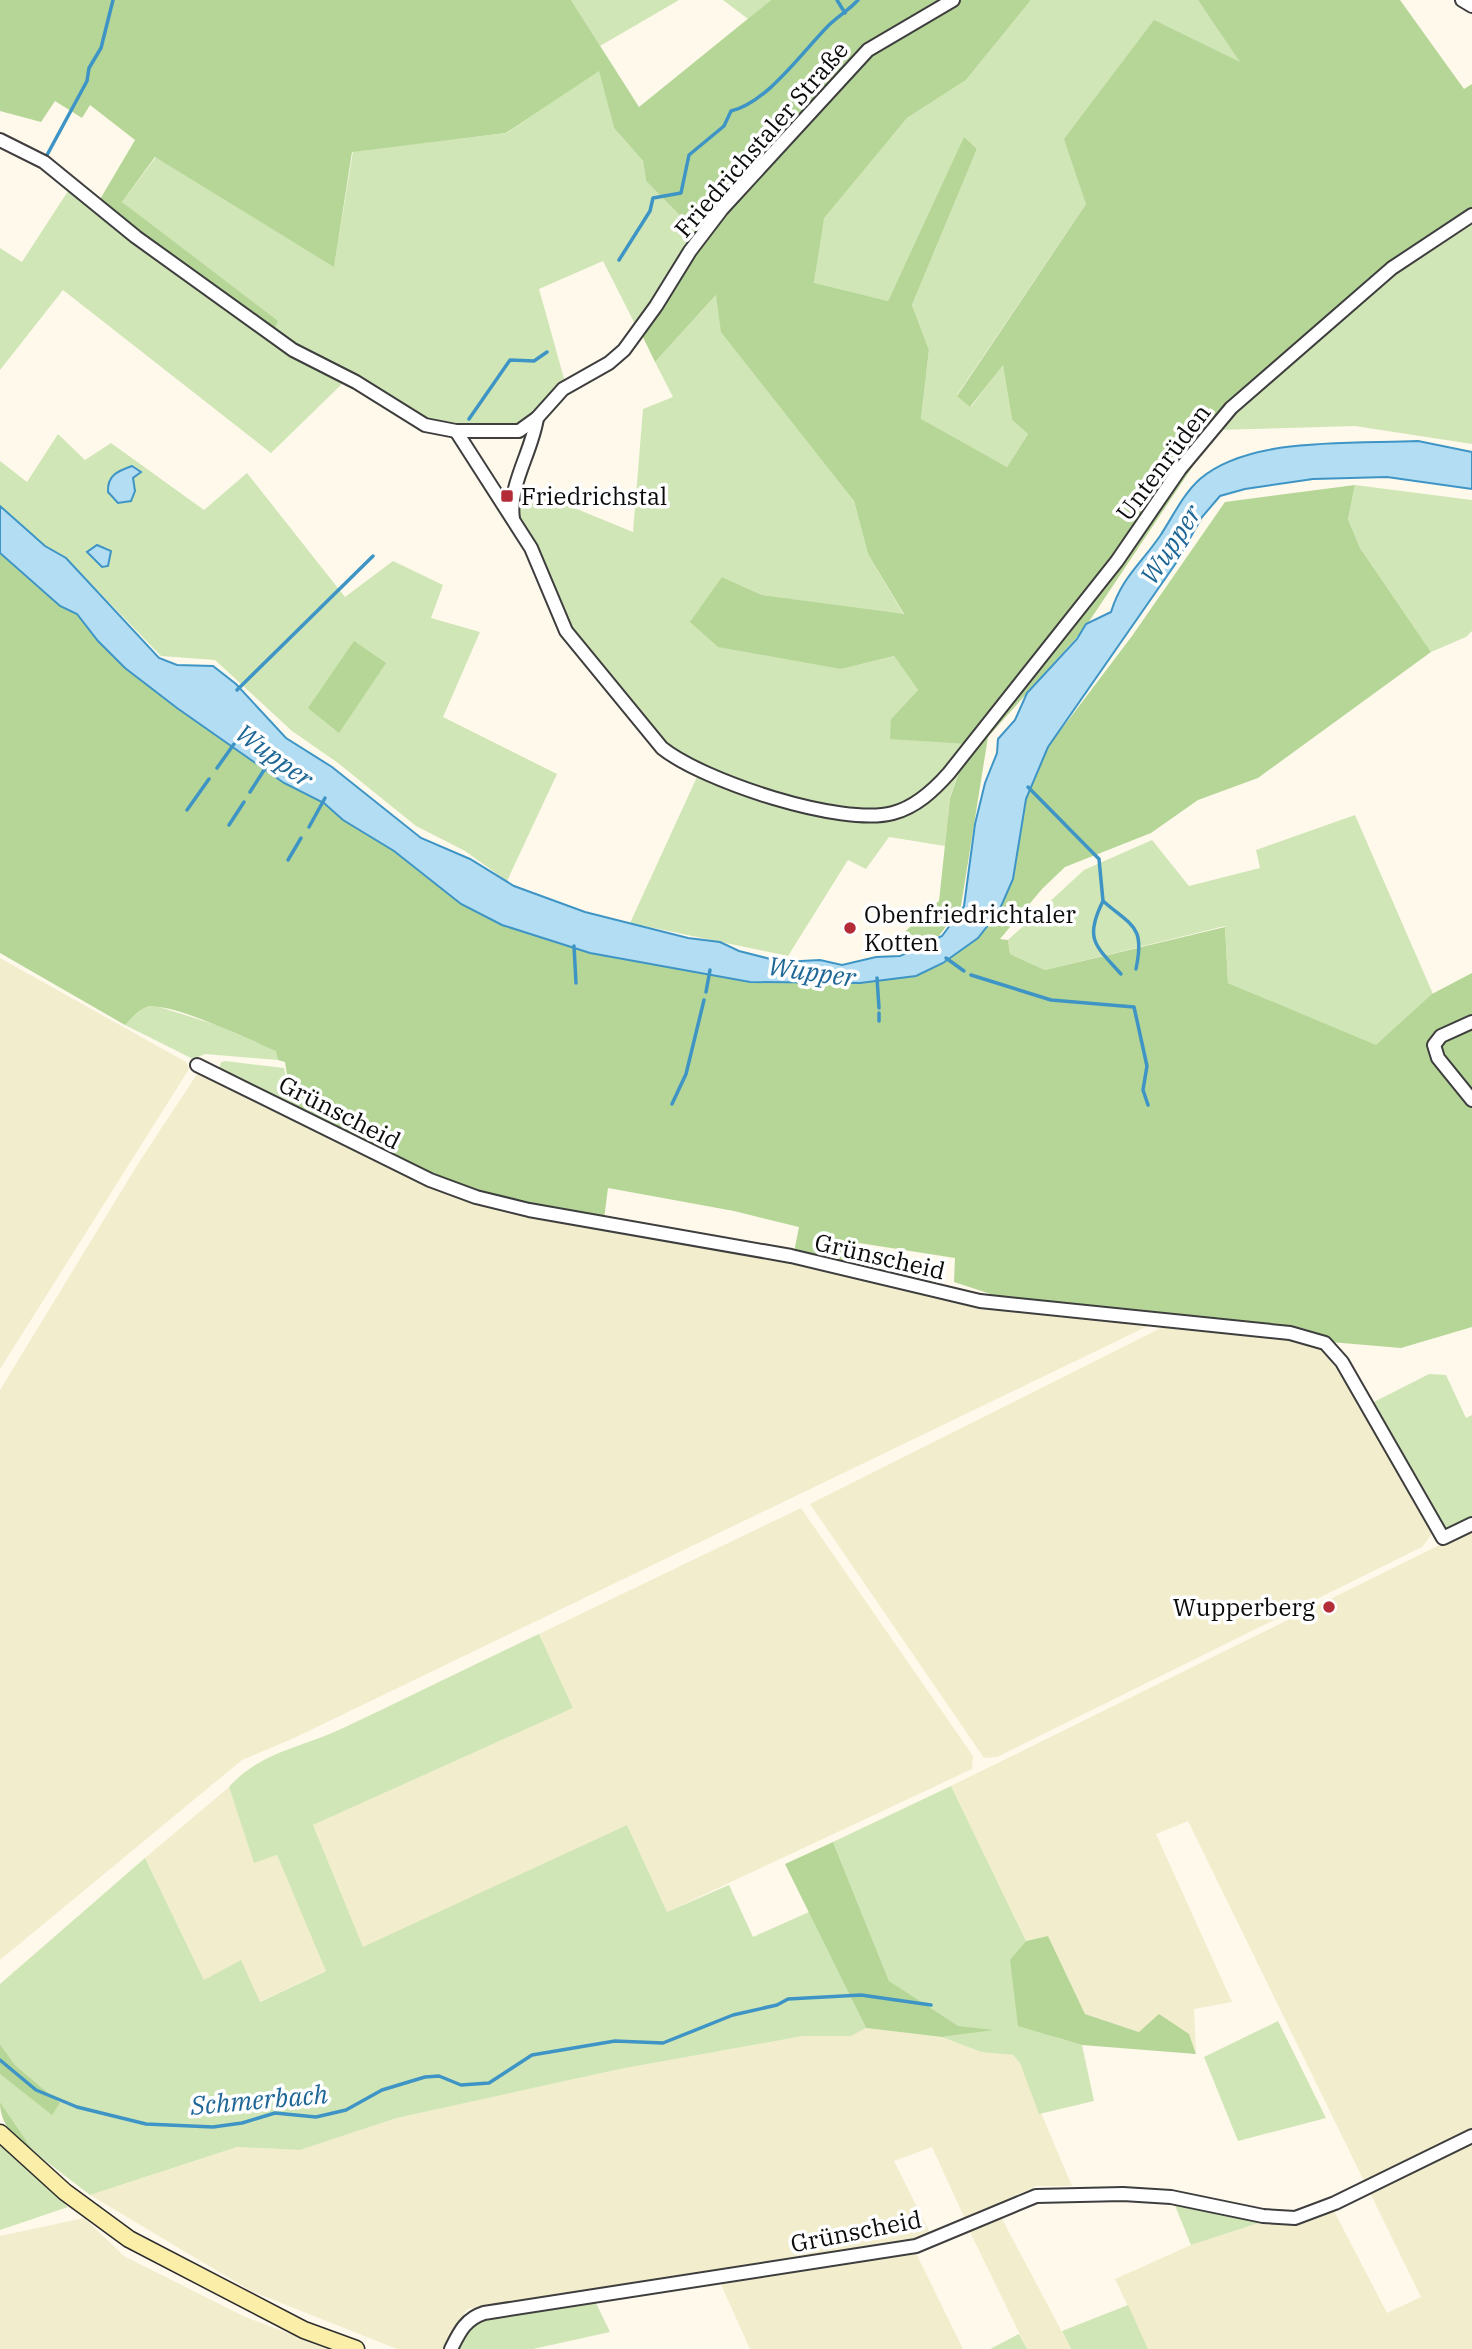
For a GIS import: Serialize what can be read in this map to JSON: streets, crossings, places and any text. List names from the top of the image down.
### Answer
{
  "streets": {
    "street": ["Friedrichstaler Straße", "Untenrüden", "Grünscheid"]
  },
  "water": ["Wupper", "Schmerbach"],
  "places": {
    "transit": ["Friedrichstal"],
    "other": ["Obenfriedrichtaler Kotten", "Wupperberg"]
  }
}
